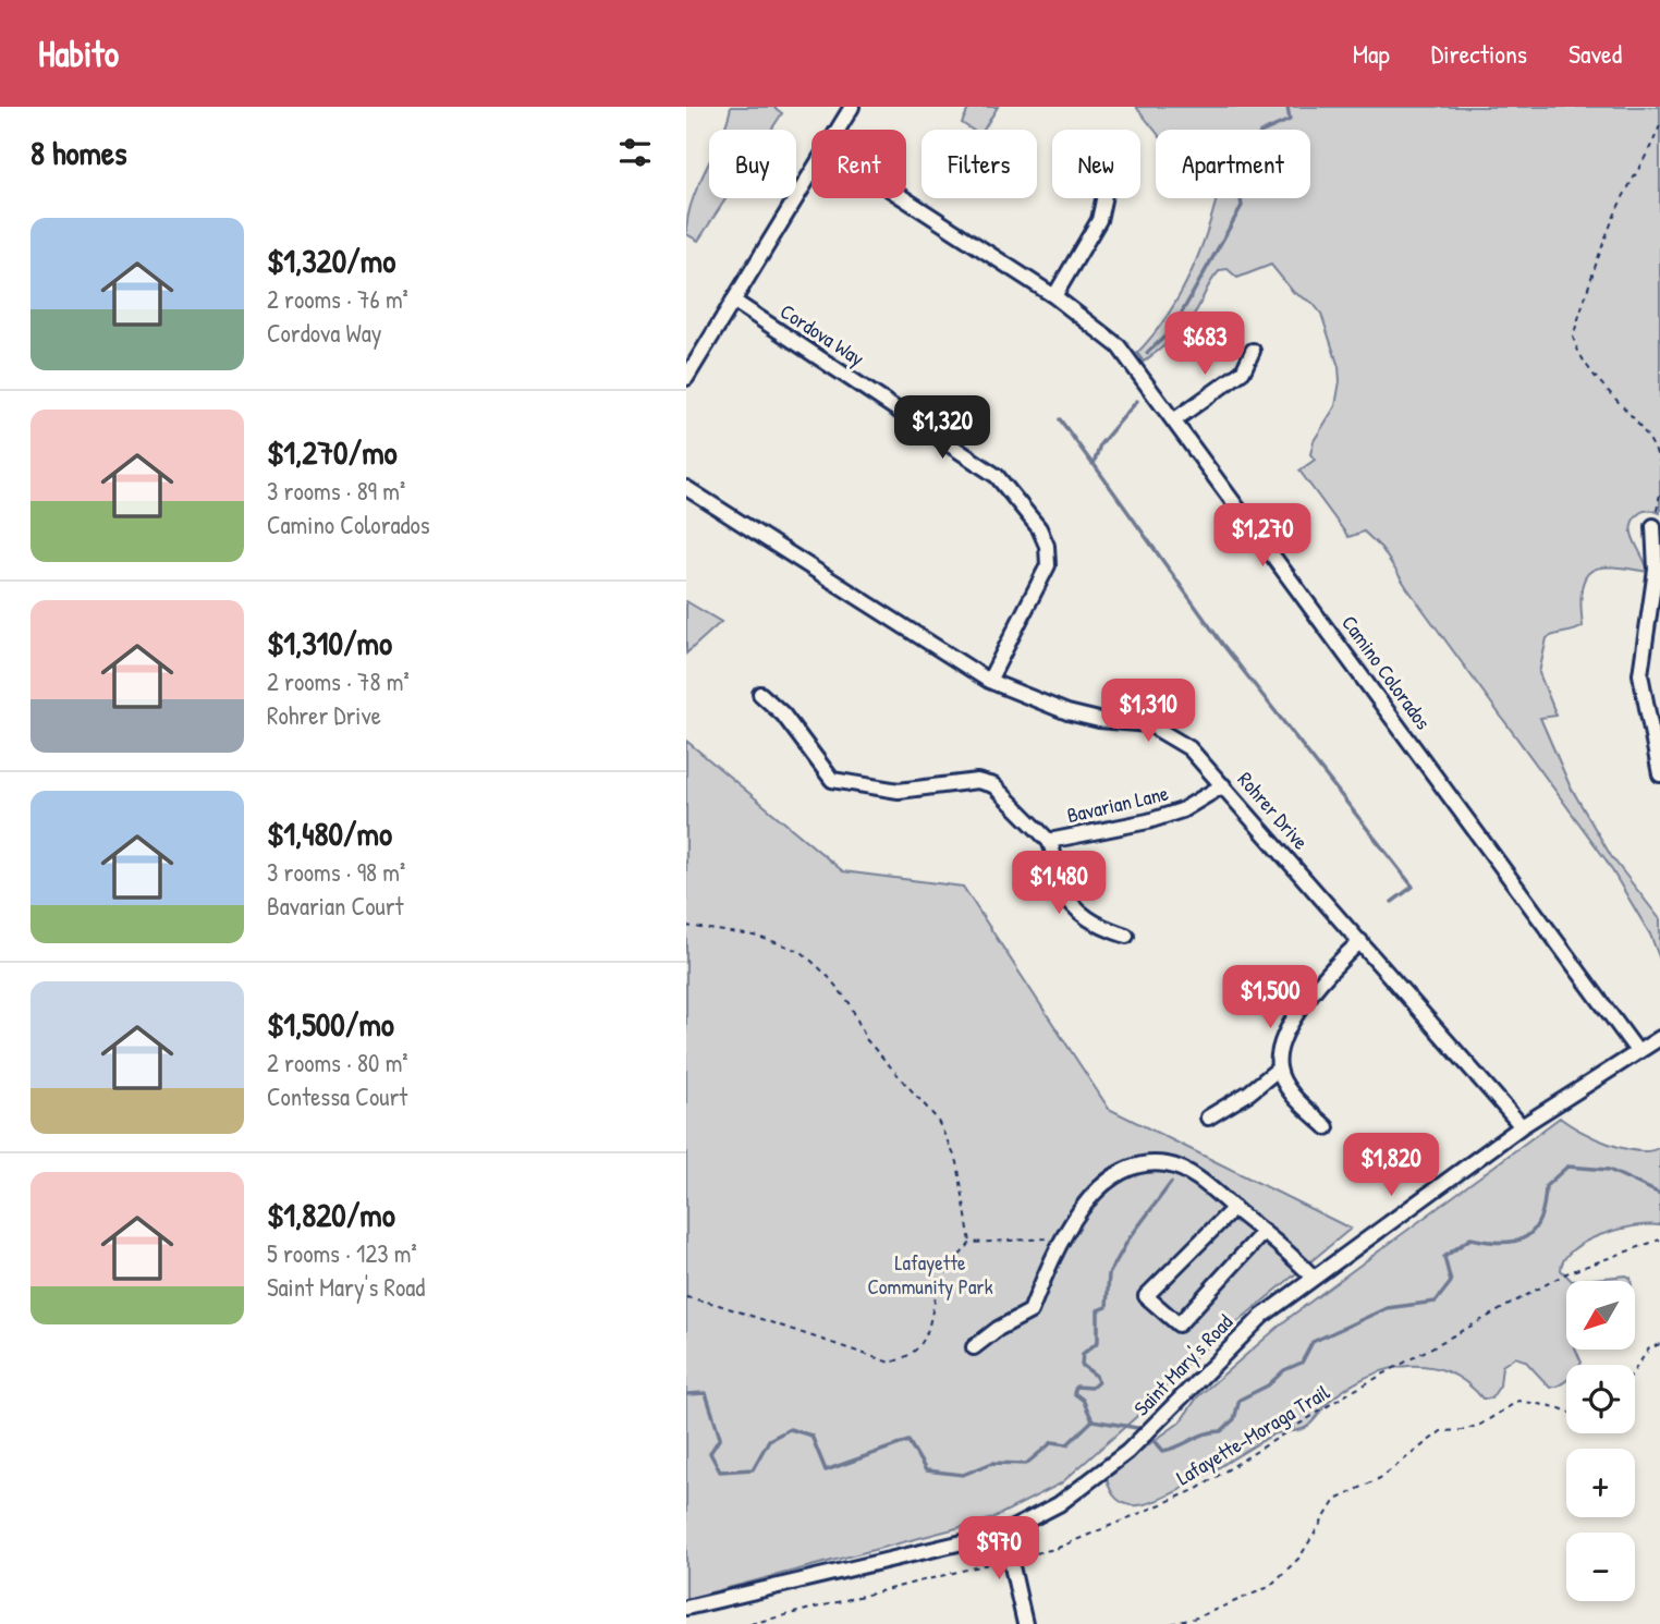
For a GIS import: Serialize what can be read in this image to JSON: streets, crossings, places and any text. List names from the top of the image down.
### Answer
{
  "streets": {
    "street": [
      "Cordova Way",
      "Camino Colorados",
      "Bavarian Lane",
      "Rohrer Drive",
      "Saint Mary's Road"
    ],
    "path": ["Lafayette-Moraga Trail"]
  },
  "crossings": [
    ["Cordova Way", "Rohrer Drive"],
    ["Camino Colorados", "Saint Mary's Road"],
    ["Bavarian Lane", "Rohrer Drive"],
    ["Rohrer Drive", "Saint Mary's Road"]
  ],
  "parks": ["Lafayette Community Park"],
  "north": "bottom left",
  "page": {
    "header": "Habito",
    "nav": ["Map", "Directions", "Saved"],
    "heading": "8 homes",
    "chip": [
      "Buy",
      "Rent",
      "Filters",
      "New",
      "Apartment"
    ],
    "list": [
      {
        "name": "$1,320/mo",
        "note": "2 rooms · 76 m² · Cordova Way"
      },
      {
        "name": "$1,270/mo",
        "note": "3 rooms · 89 m² · Camino Colorados"
      },
      {
        "name": "$1,310/mo",
        "note": "2 rooms · 78 m² · Rohrer Drive"
      },
      {
        "name": "$1,480/mo",
        "note": "3 rooms · 98 m² · Bavarian Court"
      },
      {
        "name": "$1,500/mo",
        "note": "2 rooms · 80 m² · Contessa Court"
      },
      {
        "name": "$1,820/mo",
        "note": "5 rooms · 123 m² · Saint Mary's Road"
      }
    ],
    "price": [
      "$683",
      "$1,320",
      "$1,270",
      "$1,310",
      "$1,480",
      "$1,500",
      "$1,820",
      "$970"
    ],
    "map_buttons": ["+", "−"]
  }
}
